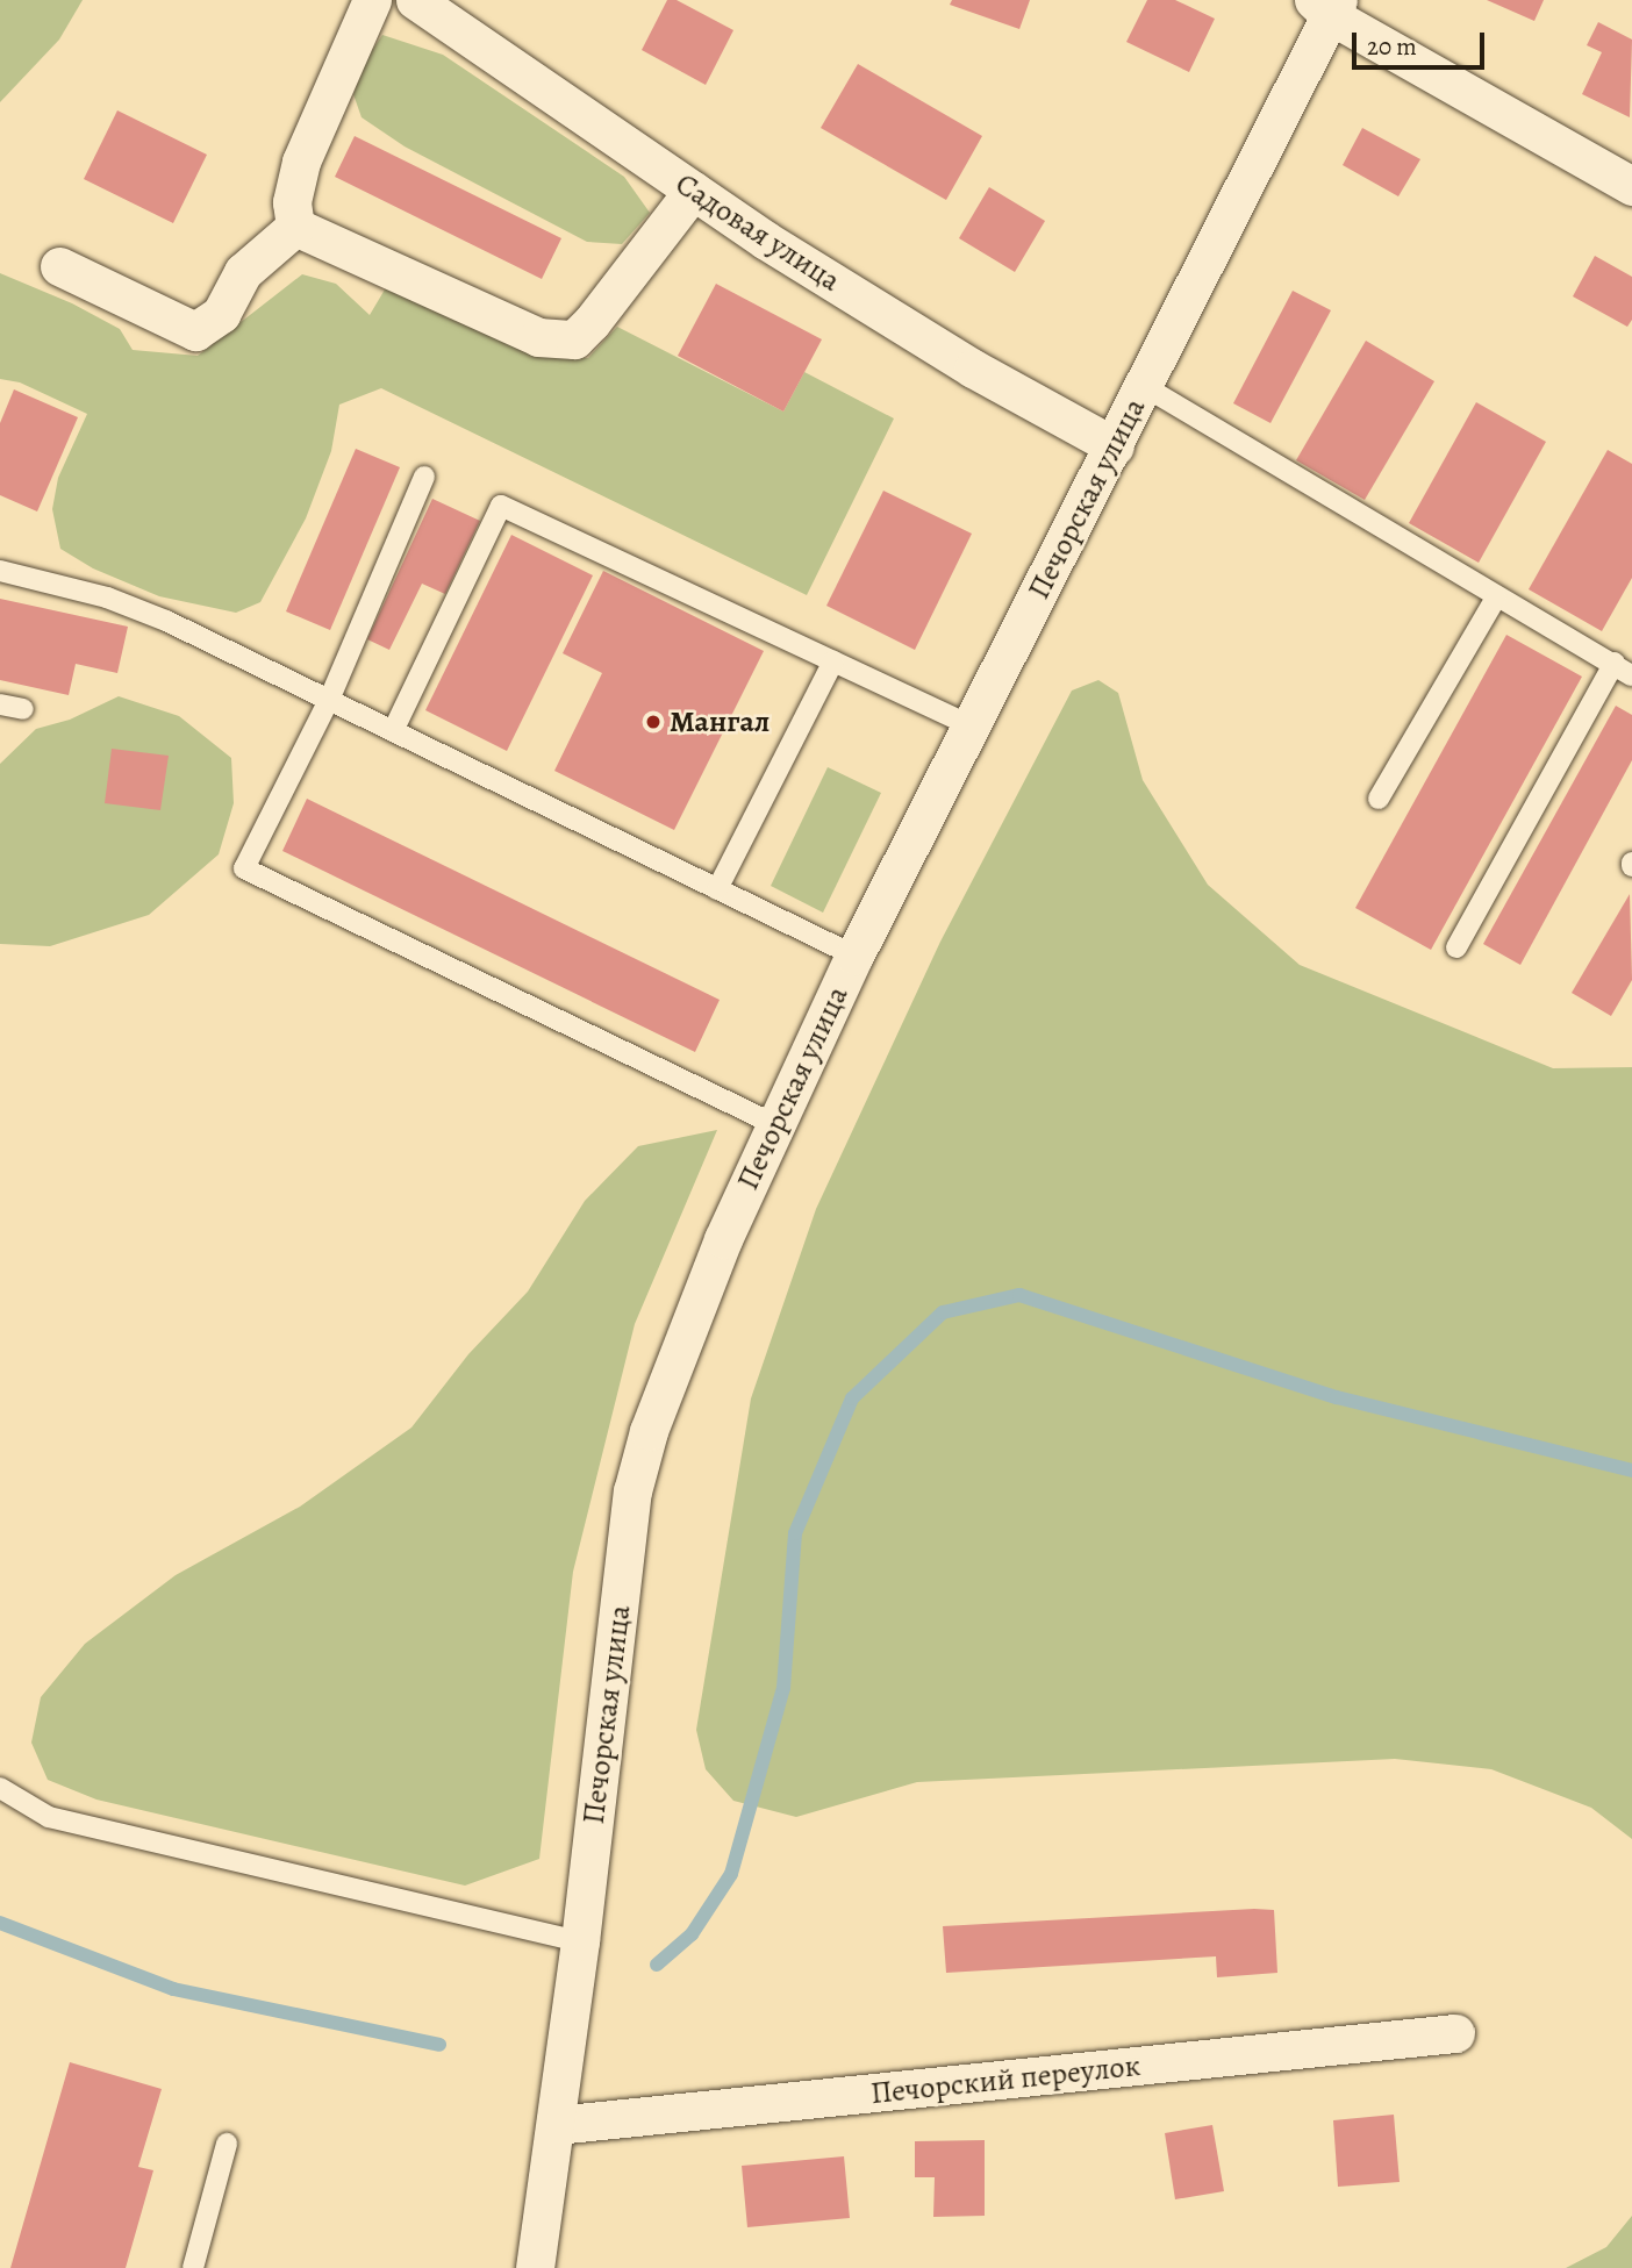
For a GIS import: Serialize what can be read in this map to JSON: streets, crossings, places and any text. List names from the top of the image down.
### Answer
{
  "streets": {
    "street": ["Садовая улица", "Печорская улица", "Печорский переулок"]
  },
  "crossings": [
    ["Садовая улица", "Печорская улица"],
    ["Печорская улица", "Печорский переулок"]
  ],
  "places": ["Мангал"],
  "scale_bar": "20 m"
}
